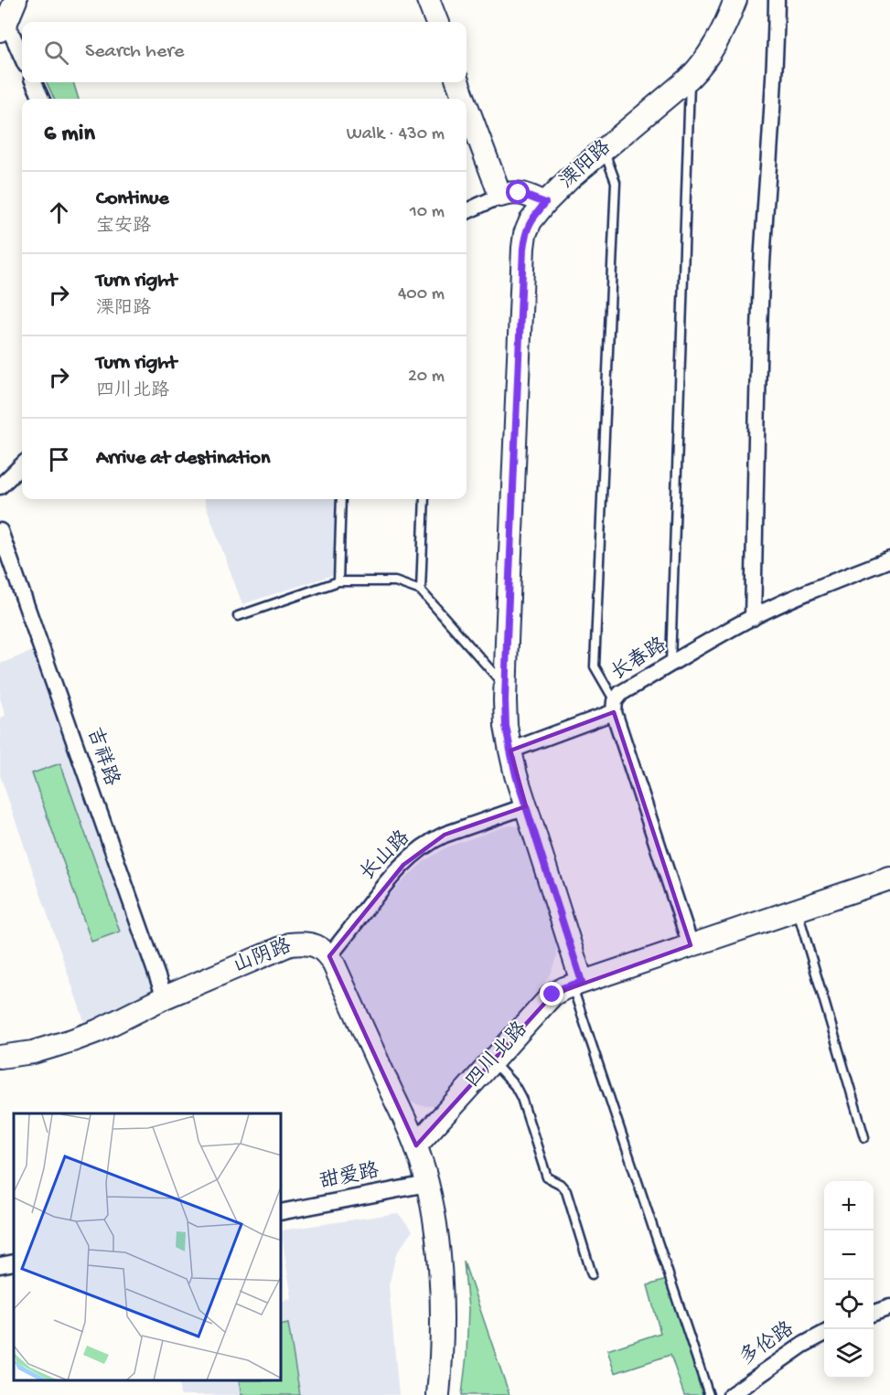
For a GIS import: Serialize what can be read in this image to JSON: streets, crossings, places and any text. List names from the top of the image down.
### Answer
{
  "streets": {
    "street": [
      "溧阳路",
      "长春路",
      "吉祥路",
      "长山路",
      "山阴路",
      "四川北路",
      "甜爱路",
      "多伦路"
    ]
  },
  "crossings": [
    ["溧阳路", "长山路"],
    ["溧阳路", "四川北路"],
    ["长春路", "四川北路"],
    ["吉祥路", "山阴路"],
    ["长山路", "山阴路"]
  ],
  "page": {
    "search": "Search here",
    "heading": ["6 min", "Walk · 430 m"],
    "list": [
      ["Continue", "宝安路", "10 m"],
      ["Turn right", "溧阳路", "400 m"],
      ["Turn right", "四川北路", "20 m"],
      "Arrive at destination"
    ],
    "map_buttons": ["+", "−"]
  }
}
